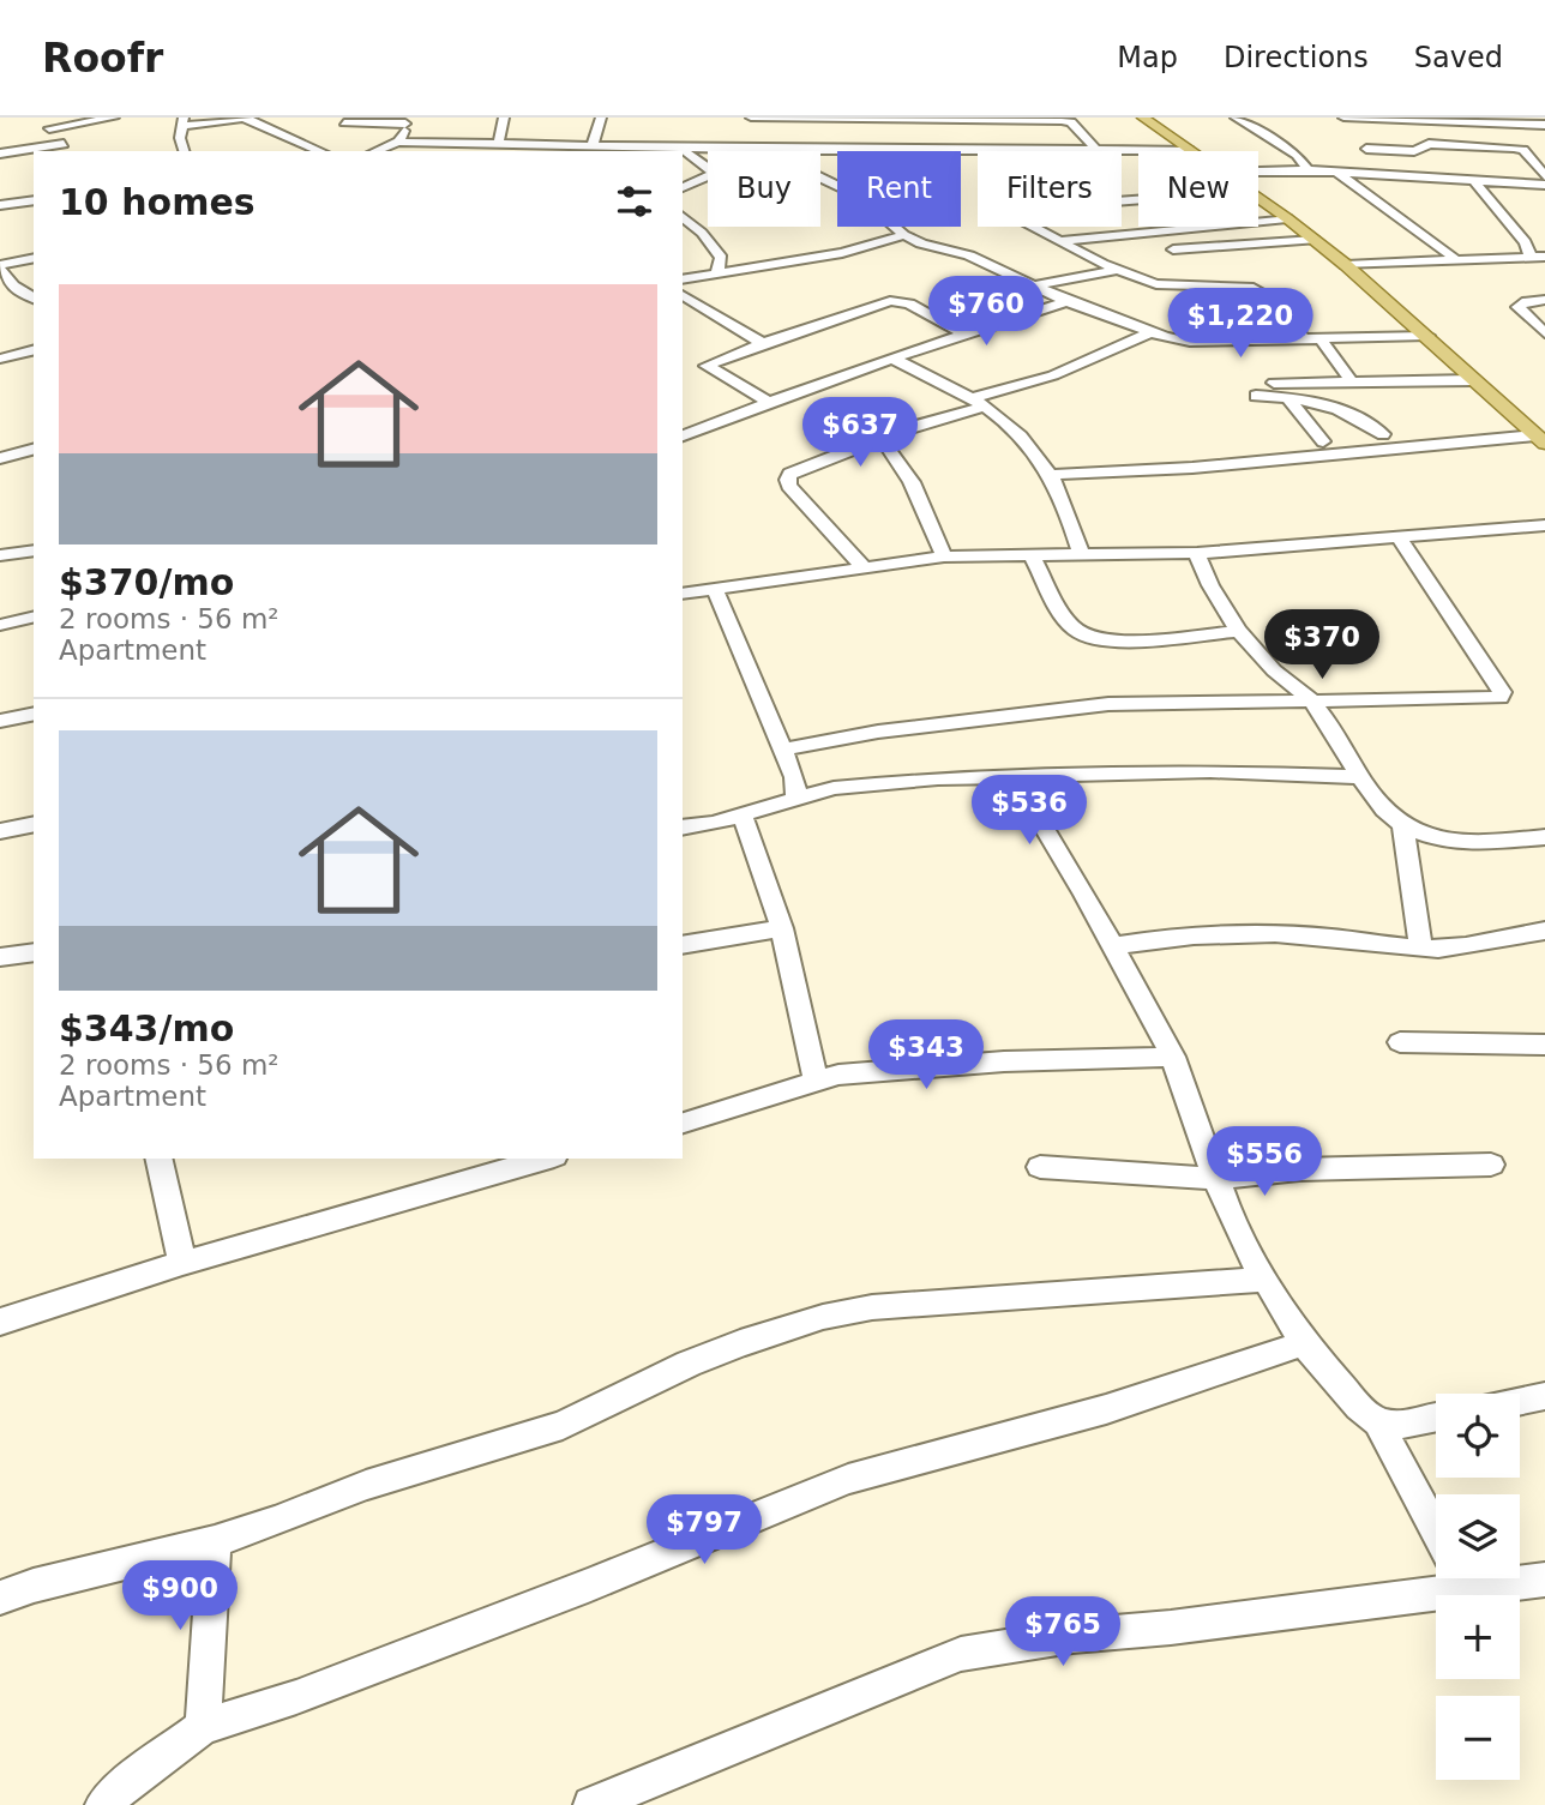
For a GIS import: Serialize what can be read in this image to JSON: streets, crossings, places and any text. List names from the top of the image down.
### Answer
{
  "page": {
    "header": "Roofr",
    "nav": ["Map", "Directions", "Saved"],
    "chip": [
      "Buy",
      "Rent",
      "Filters",
      "New"
    ],
    "heading": "10 homes",
    "list": [
      {
        "name": "$370/mo",
        "note": "2 rooms · 56 m² · Apartment"
      },
      {
        "name": "$343/mo",
        "note": "2 rooms · 56 m² · Apartment"
      }
    ],
    "price": [
      "$760",
      "$1,220",
      "$637",
      "$370",
      "$536",
      "$343",
      "$556",
      "$797",
      "$900",
      "$765"
    ],
    "map_buttons": ["+", "−"]
  }
}
